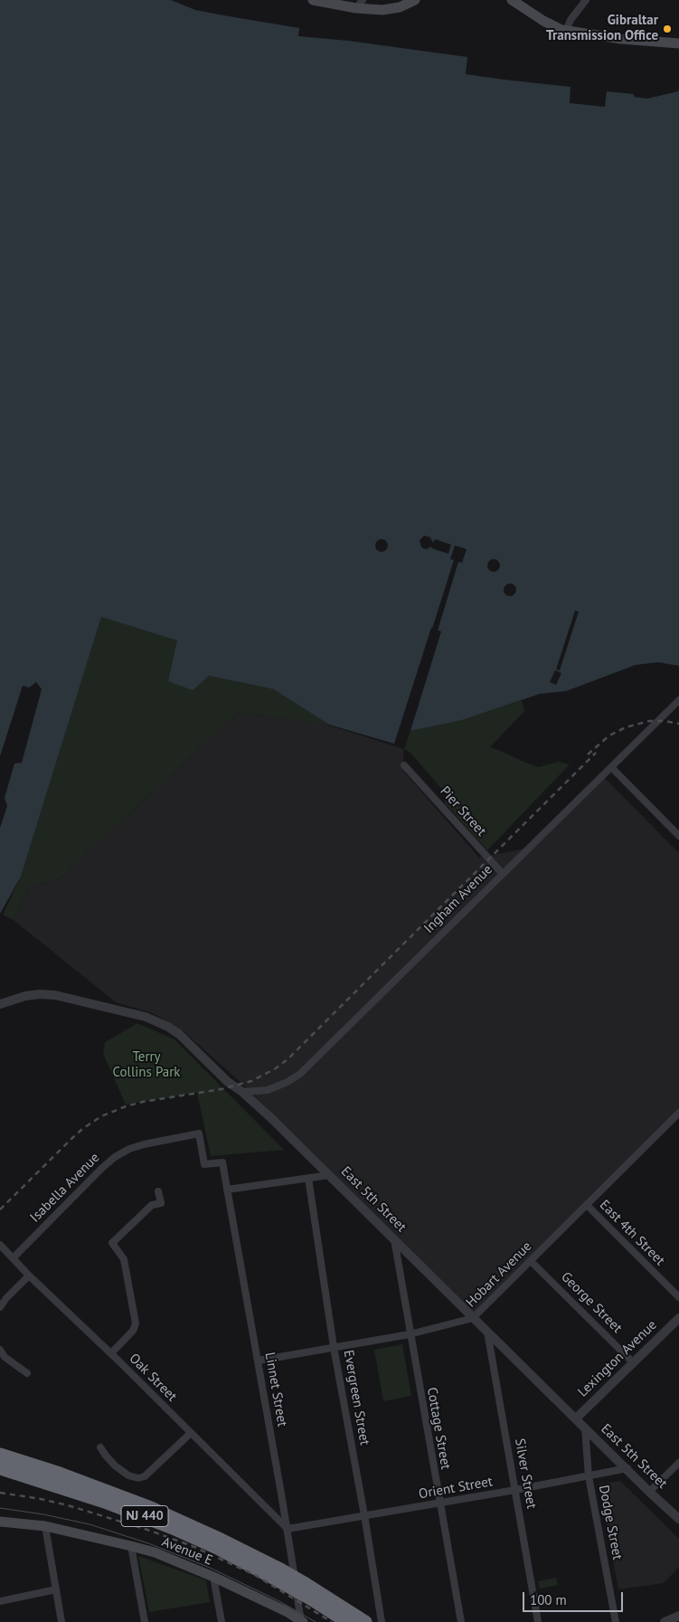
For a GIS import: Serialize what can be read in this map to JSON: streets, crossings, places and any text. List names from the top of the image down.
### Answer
{
  "streets": {
    "highway": ["NJ 440"],
    "main road": ["Avenue E"],
    "street": [
      "Pier Street",
      "Ingham Avenue",
      "Isabella Avenue",
      "East 5th Street",
      "East 4th Street",
      "Hobart Avenue",
      "George Street",
      "Lexington Avenue",
      "Oak Street",
      "Linnet Street",
      "Evergreen Street",
      "Cottage Street",
      "Silver Street",
      "Orient Street",
      "Dodge Street"
    ]
  },
  "crossings": [
    ["Pier Street", "Ingham Avenue"],
    ["Ingham Avenue", "East 5th Street"],
    ["Isabella Avenue", "Oak Street"],
    ["Isabella Avenue", "Linnet Street"],
    ["East 5th Street", "Hobart Avenue"],
    ["East 5th Street", "Lexington Avenue"],
    ["East 5th Street", "Cottage Street"],
    ["East 5th Street", "Silver Street"],
    ["East 5th Street", "Orient Street"],
    ["East 5th Street", "Dodge Street"],
    ["East 4th Street", "Hobart Avenue"],
    ["Hobart Avenue", "George Street"],
    ["Hobart Avenue", "Linnet Street"],
    ["Hobart Avenue", "Evergreen Street"],
    ["Hobart Avenue", "Cottage Street"],
    ["George Street", "Lexington Avenue"],
    ["Oak Street", "Linnet Street"],
    ["Oak Street", "Orient Street"],
    ["Linnet Street", "Orient Street"],
    ["Linnet Street", "Avenue E"],
    ["Evergreen Street", "Orient Street"],
    ["Cottage Street", "Orient Street"],
    ["Silver Street", "Orient Street"],
    ["Orient Street", "Dodge Street"]
  ],
  "parks": ["Terry Collins Park"],
  "places": ["Gibraltar Transmission Office"],
  "scale_bar": "100 m"
}
